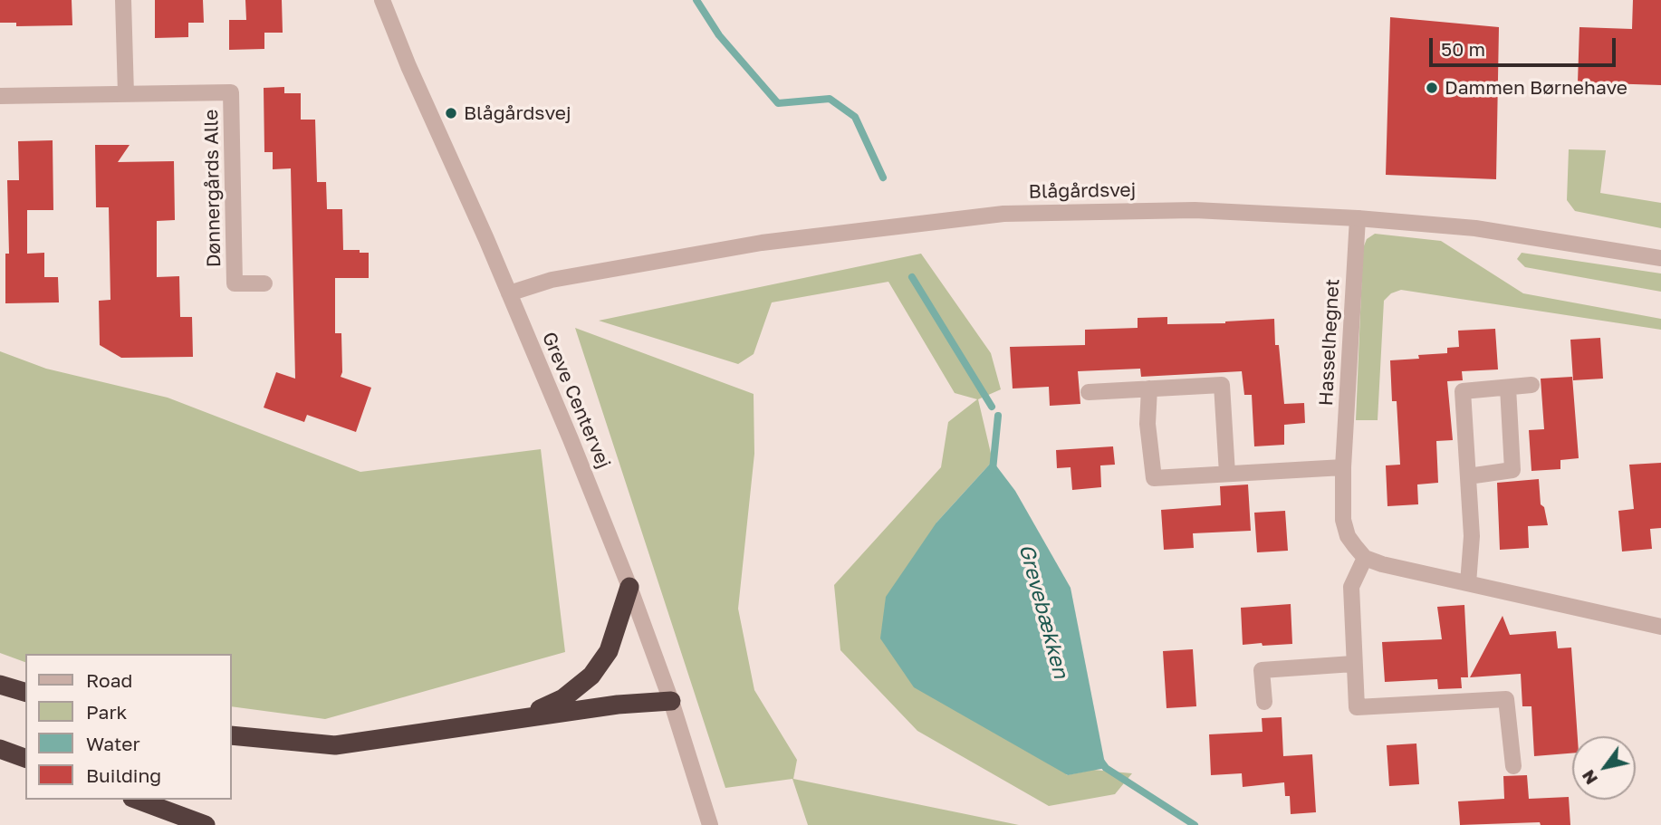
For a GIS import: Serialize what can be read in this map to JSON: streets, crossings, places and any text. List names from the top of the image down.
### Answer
{
  "streets": {
    "street": [
      "Dønnergårds Alle",
      "Blågårdsvej",
      "Hasselhegnet",
      "Greve Centervej"
    ]
  },
  "crossings": [
    ["Blågårdsvej", "Hasselhegnet"],
    ["Blågårdsvej", "Greve Centervej"]
  ],
  "water": ["Grevebækken"],
  "places": ["Dammen Børnehave", "Blågårdsvej"],
  "legend": [
    "Road",
    "Park",
    "Water",
    "Building"
  ],
  "scale_bar": "50 m",
  "north": "bottom left"
}
